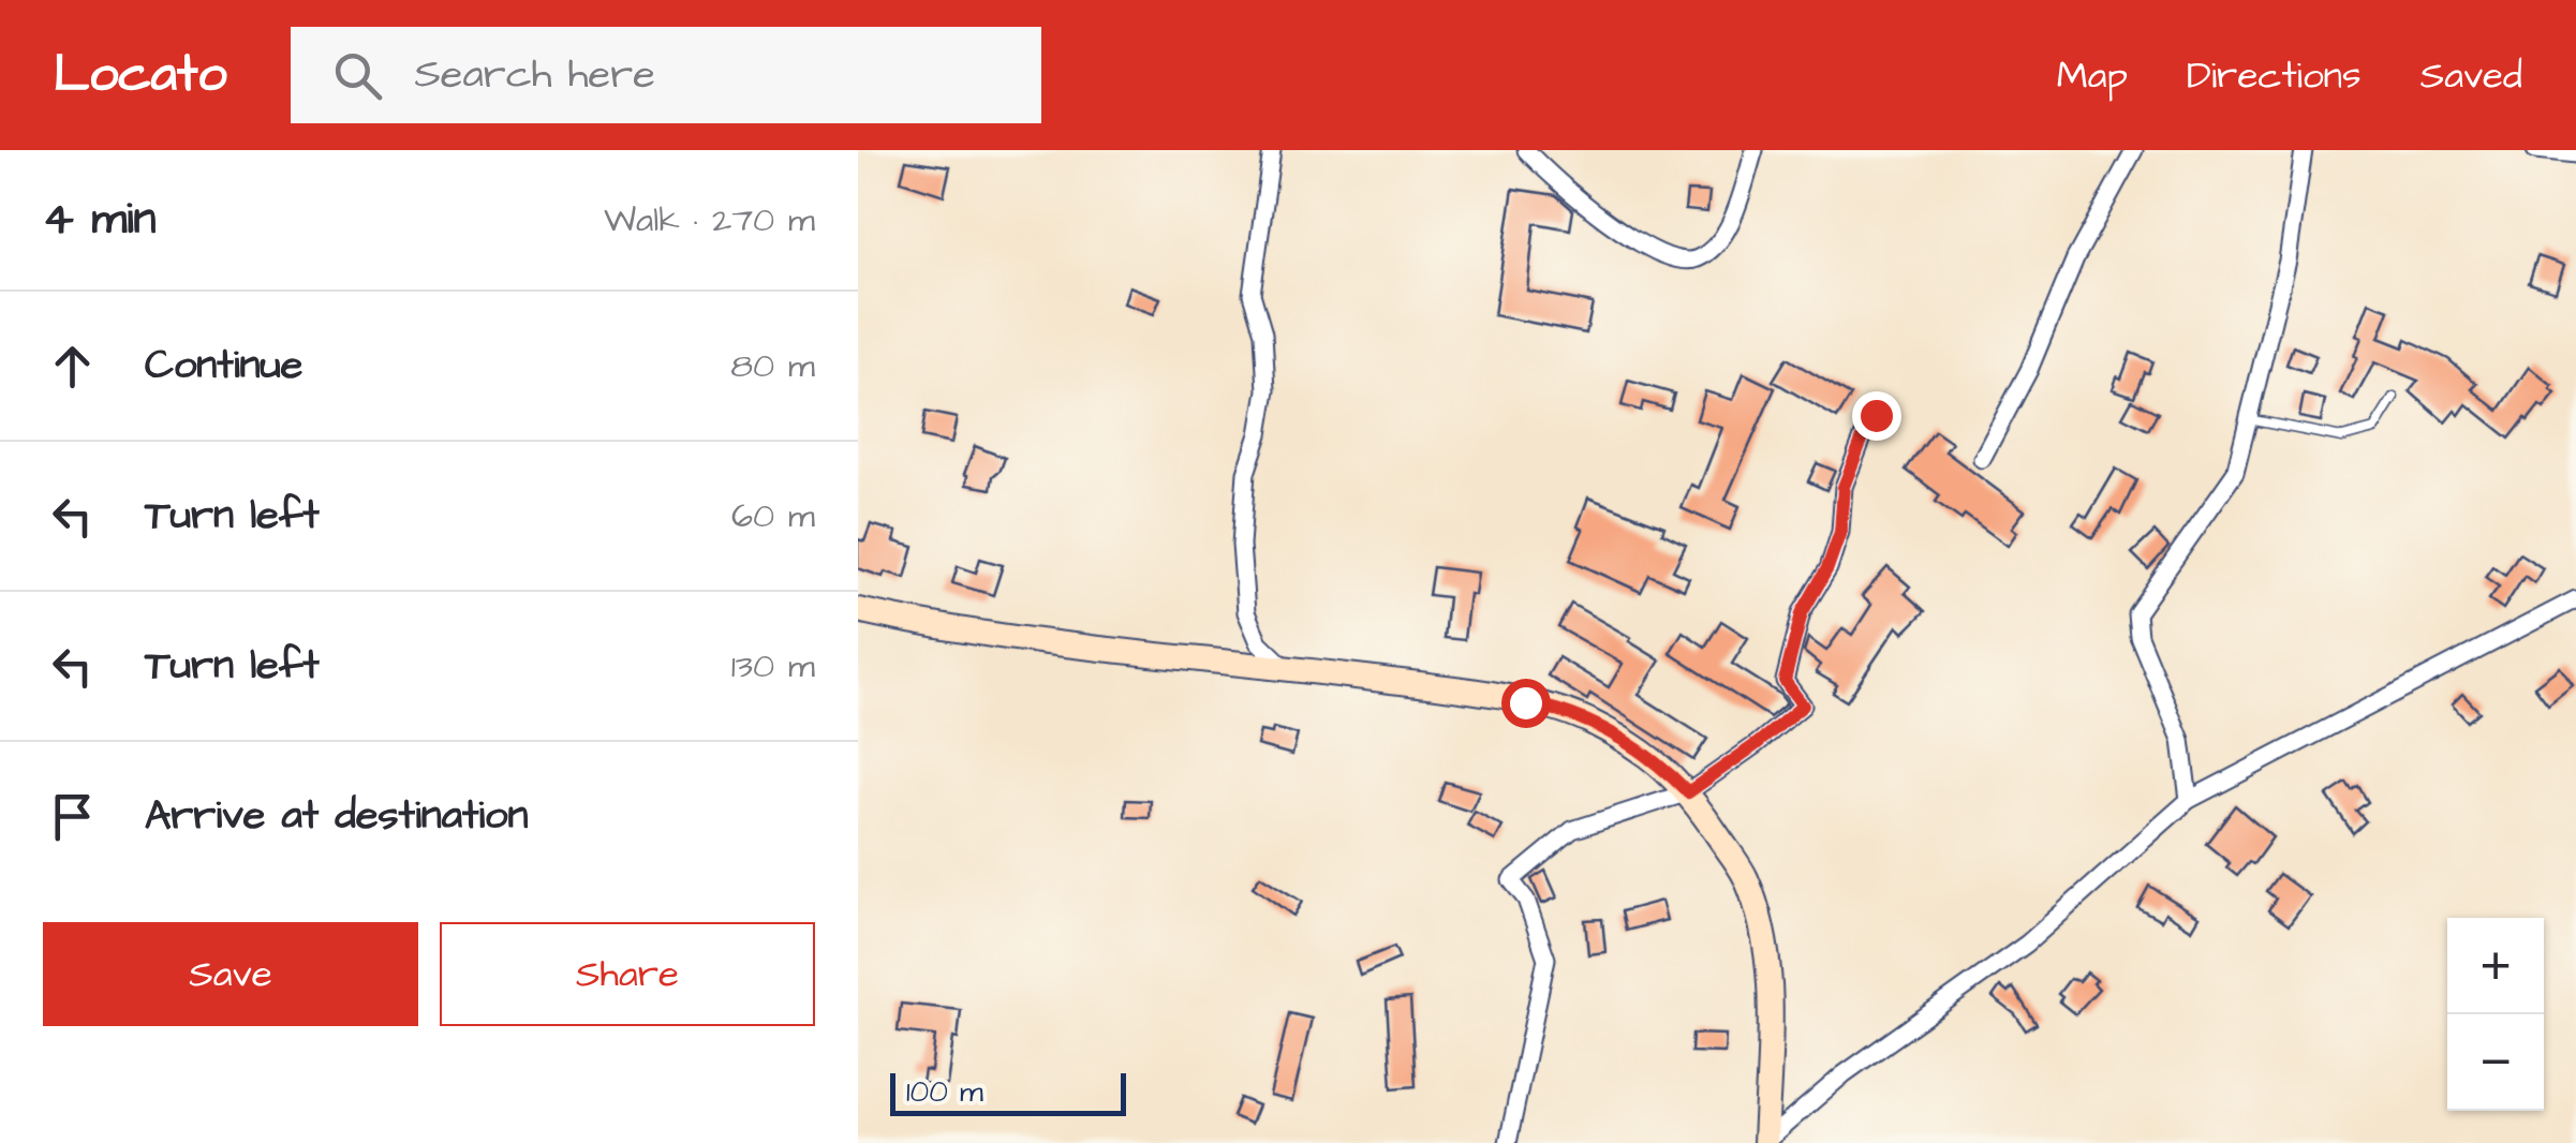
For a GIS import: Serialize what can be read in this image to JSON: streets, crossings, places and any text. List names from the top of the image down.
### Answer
{
  "scale_bar": "100 m",
  "page": {
    "header": "Locato",
    "search": "Search here",
    "nav": ["Map", "Directions", "Saved"],
    "heading": ["4 min", "Walk · 270 m"],
    "list": [
      ["Continue", "80 m"],
      ["Turn left", "60 m"],
      ["Turn left", "130 m"],
      "Arrive at destination"
    ],
    "buttons": ["Save", "Share"],
    "map_buttons": ["+", "−"],
    "scale": "100 m"
  }
}
